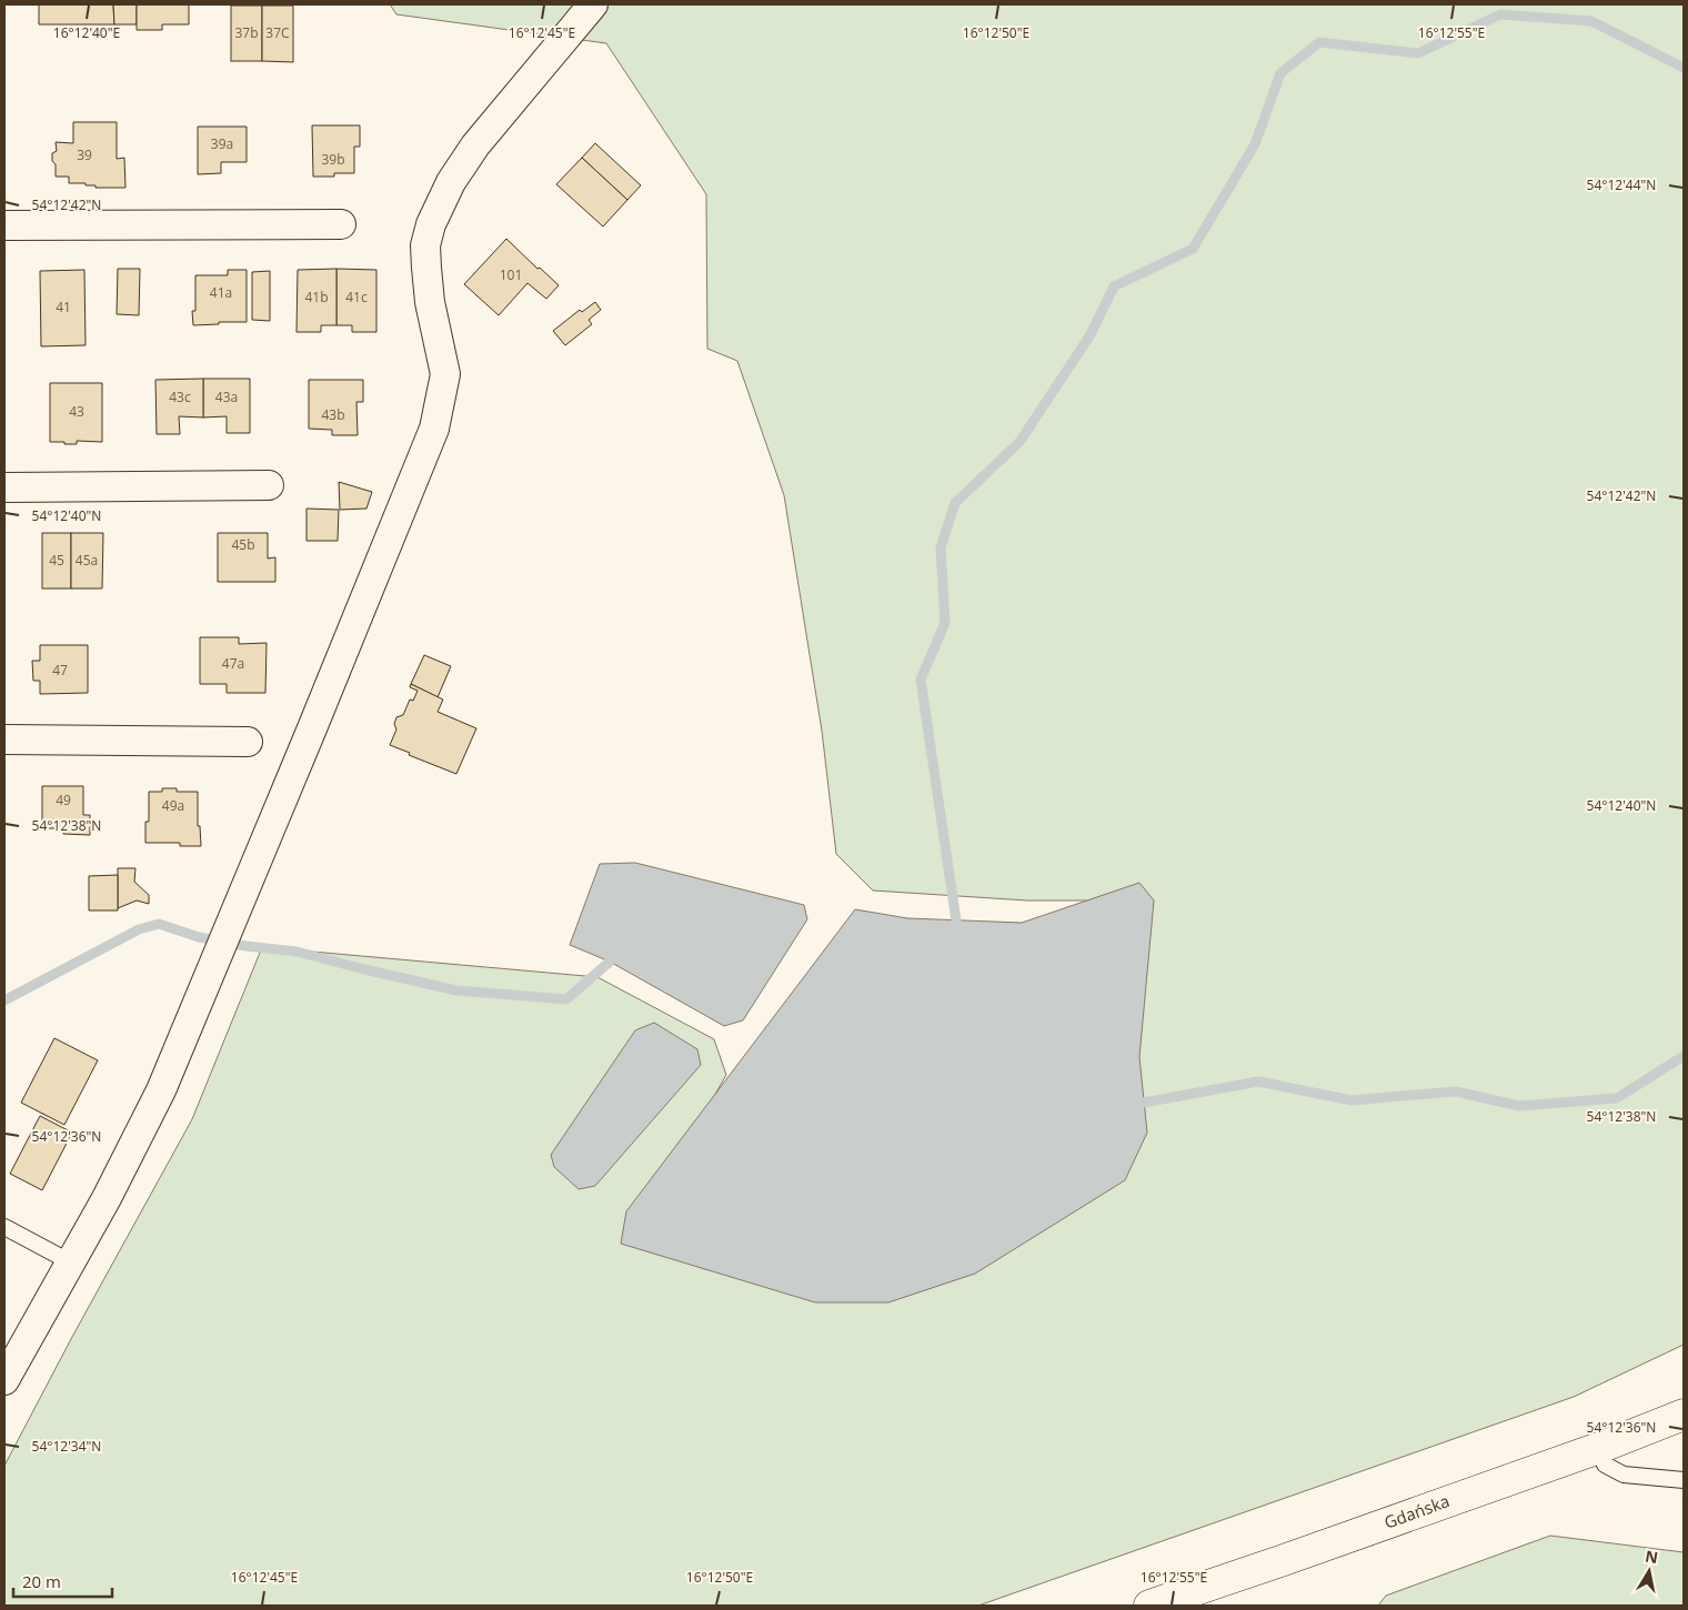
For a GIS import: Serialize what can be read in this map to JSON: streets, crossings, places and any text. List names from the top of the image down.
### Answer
{
  "streets": {
    "main road": ["Gdańska"]
  },
  "house_numbers": [
    "37b",
    "37C",
    "39a",
    "39",
    "39b",
    "101",
    "41a",
    "41b",
    "41c",
    "41",
    "43c",
    "43a",
    "43",
    "43b",
    "45b",
    "45",
    "45a",
    "47a",
    "47",
    "49",
    "49a"
  ],
  "scale_bar": "20 m",
  "north": "top",
  "coordinates": [
    "16°12'40\"E",
    "16°12'45\"E",
    "16°12'50\"E",
    "16°12'55\"E",
    "54°12'44\"N",
    "54°12'42\"N",
    "54°12'40\"N",
    "54°12'38\"N",
    "54°12'36\"N",
    "54°12'34\"N"
  ]
}
